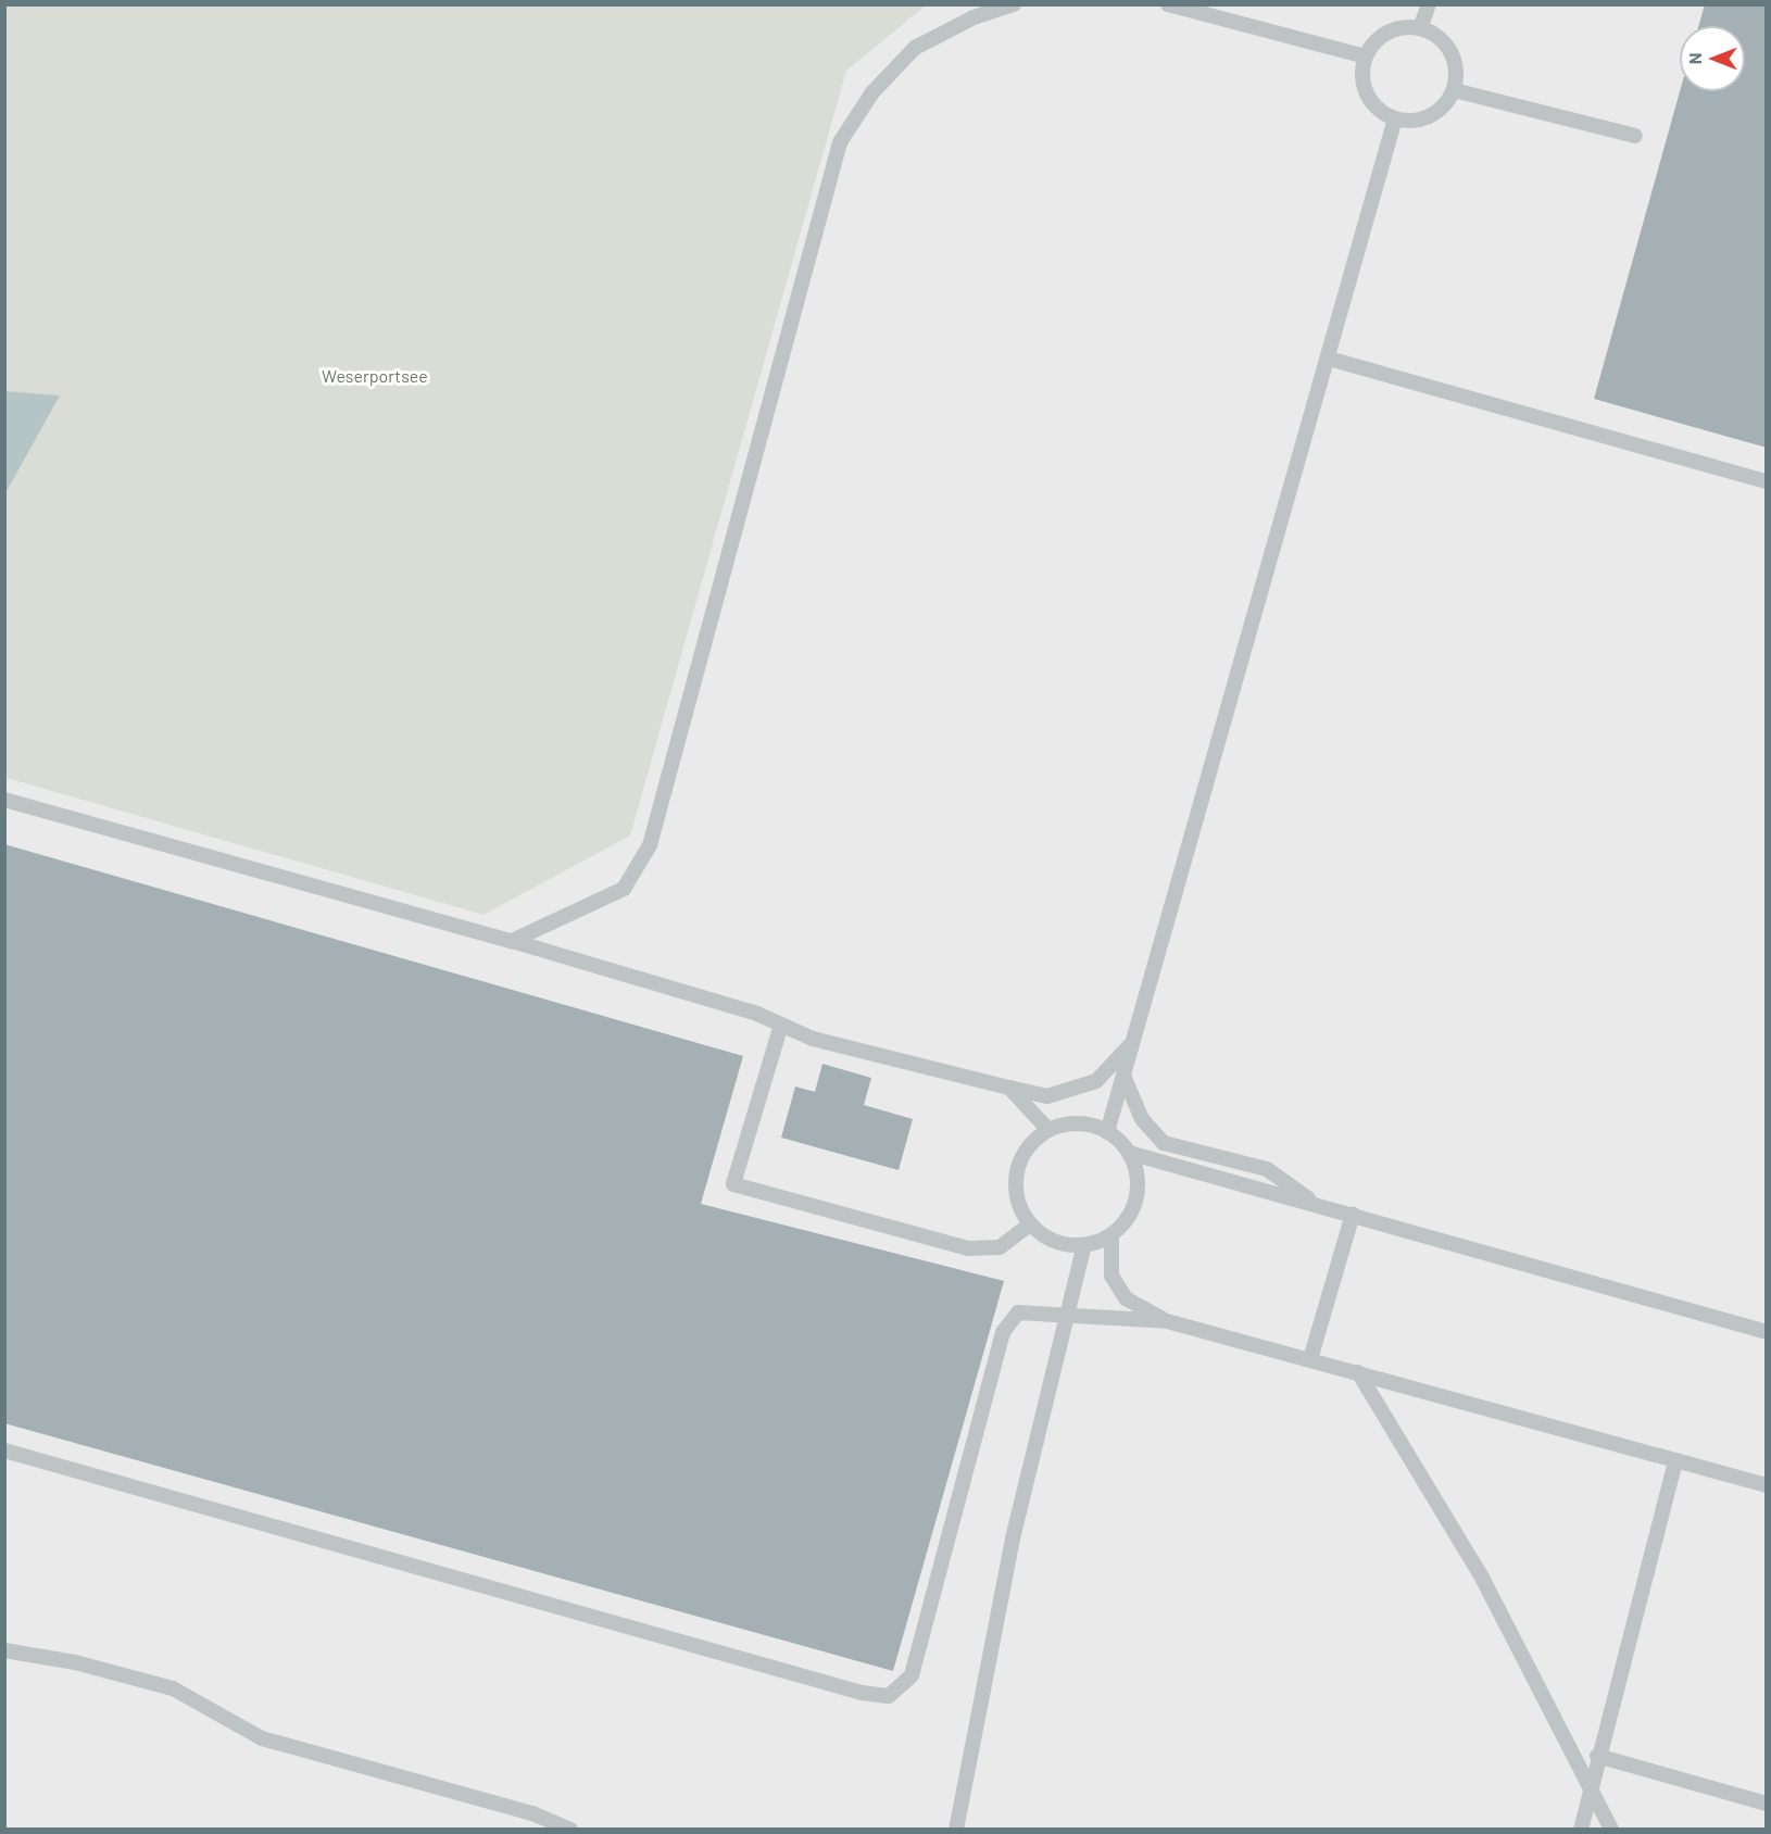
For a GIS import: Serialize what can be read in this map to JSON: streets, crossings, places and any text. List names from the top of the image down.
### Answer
{
  "parks": ["Weserportsee"],
  "north": "left"
}
